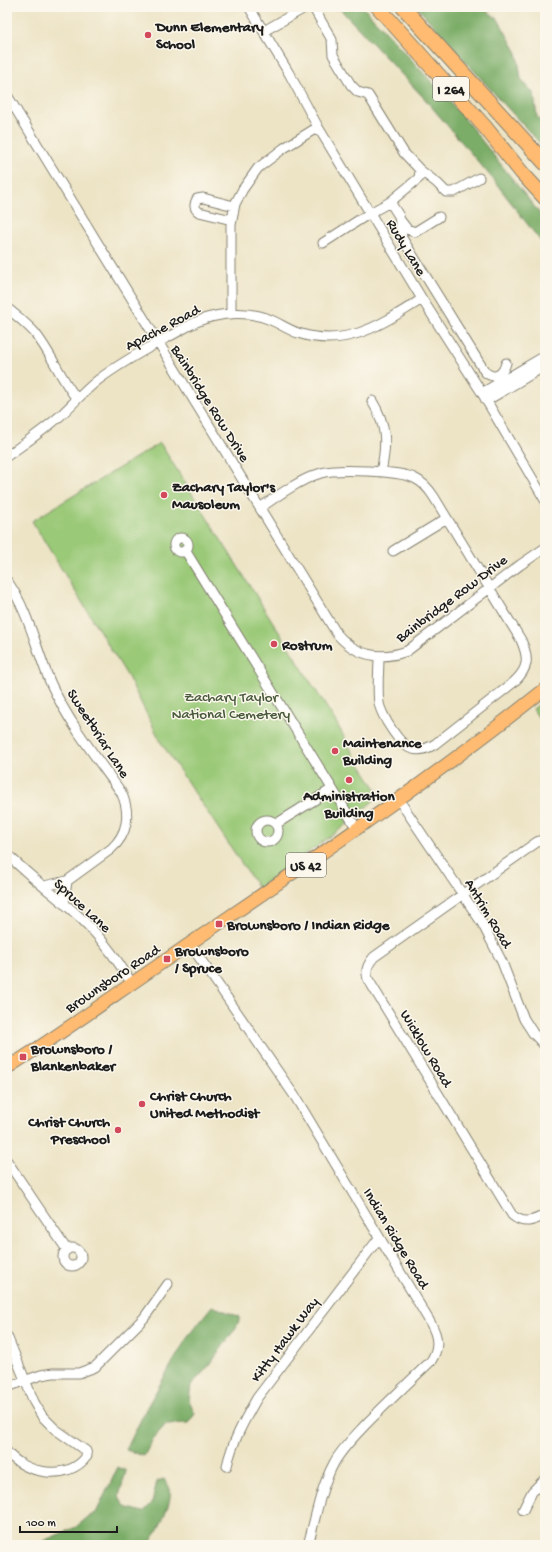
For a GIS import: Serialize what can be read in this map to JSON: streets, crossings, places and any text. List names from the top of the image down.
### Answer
{
  "streets": {
    "highway": ["I 264"],
    "main road": ["US 42", "Brownsboro Road"],
    "street": [
      "Rudy Lane",
      "Apache Road",
      "Bainbridge Row Drive",
      "Sweetbriar Lane",
      "Spruce Lane",
      "Antrim Road",
      "Wicklow Road",
      "Indian Ridge Road",
      "Kitty Hawk Way"
    ]
  },
  "crossings": [
    ["Rudy Lane", "Apache Road"],
    ["Apache Road", "Bainbridge Row Drive"],
    ["Sweetbriar Lane", "Spruce Lane"],
    ["Spruce Lane", "Brownsboro Road"],
    ["Antrim Road", "Brownsboro Road"],
    ["Antrim Road", "Wicklow Road"],
    ["Brownsboro Road", "Indian Ridge Road"],
    ["Indian Ridge Road", "Kitty Hawk Way"]
  ],
  "parks": ["Zachary Taylor National Cemetery"],
  "places": {
    "other": [
      "Dunn Elementary School",
      "Zachary Taylor's Mausoleum",
      "Rostrum",
      "Maintenance Building",
      "Administration Building",
      "Christ Church United Methodist",
      "Christ Church Preschool"
    ],
    "transit": ["Brownsboro / Indian Ridge", "Brownsboro / Spruce", "Brownsboro / Blankenbaker"]
  },
  "scale_bar": "100 m"
}
